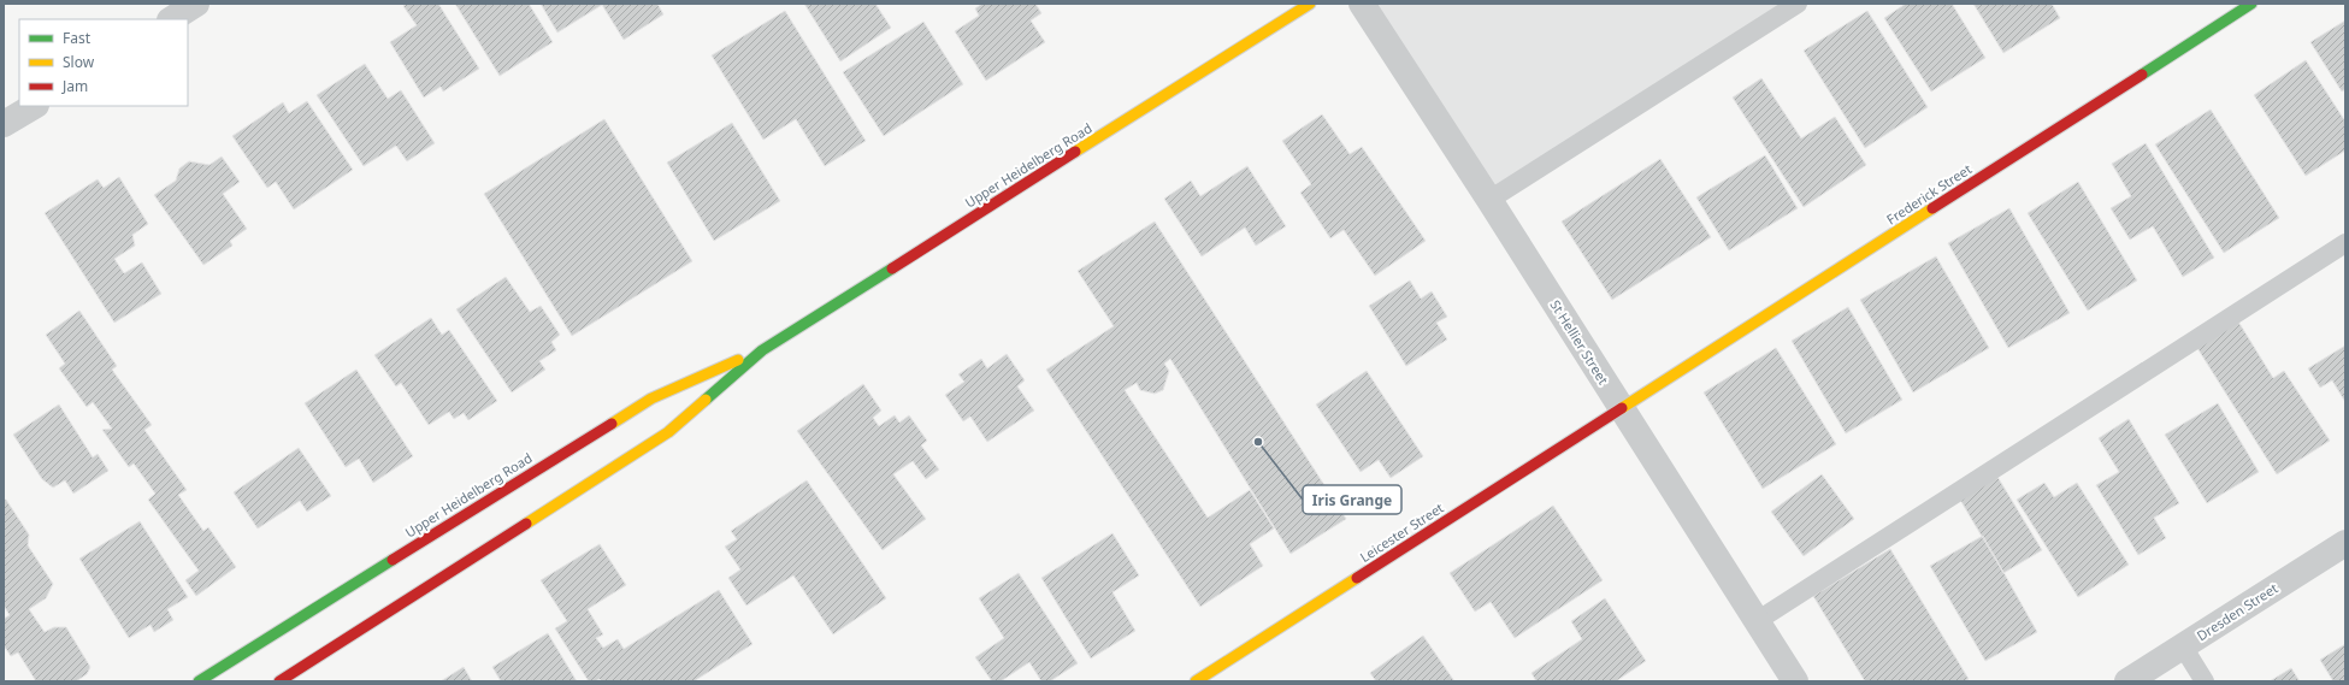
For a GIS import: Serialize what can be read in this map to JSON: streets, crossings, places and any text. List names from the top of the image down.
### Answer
{
  "streets": {
    "main road": ["Upper Heidelberg Road", "Frederick Street", "Leicester Street"],
    "street": ["St Hellier Street", "Dresden Street"]
  },
  "crossings": [
    ["Frederick Street", "St Hellier Street"],
    ["Frederick Street", "Leicester Street"],
    ["St Hellier Street", "Leicester Street"]
  ],
  "places": ["Iris Grange"],
  "legend": ["Fast", "Slow", "Jam"]
}
